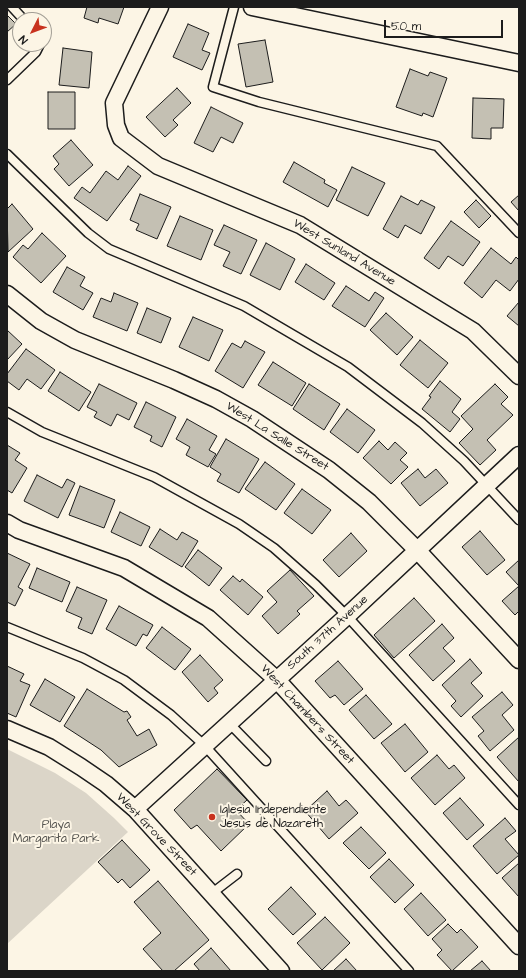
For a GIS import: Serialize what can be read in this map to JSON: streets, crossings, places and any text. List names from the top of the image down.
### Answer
{
  "streets": {
    "street": [
      "West Sunland Avenue",
      "West La Salle Street",
      "South 37th Avenue",
      "West Chambers Street",
      "West Grove Street"
    ]
  },
  "crossings": [
    ["West La Salle Street", "South 37th Avenue"],
    ["South 37th Avenue", "West Chambers Street"],
    ["South 37th Avenue", "West Grove Street"]
  ],
  "parks": ["Playa Margarita Park"],
  "places": ["Iglesia Independiente Jesus de Nazareth"],
  "scale_bar": "50 m",
  "north": "bottom left"
}
